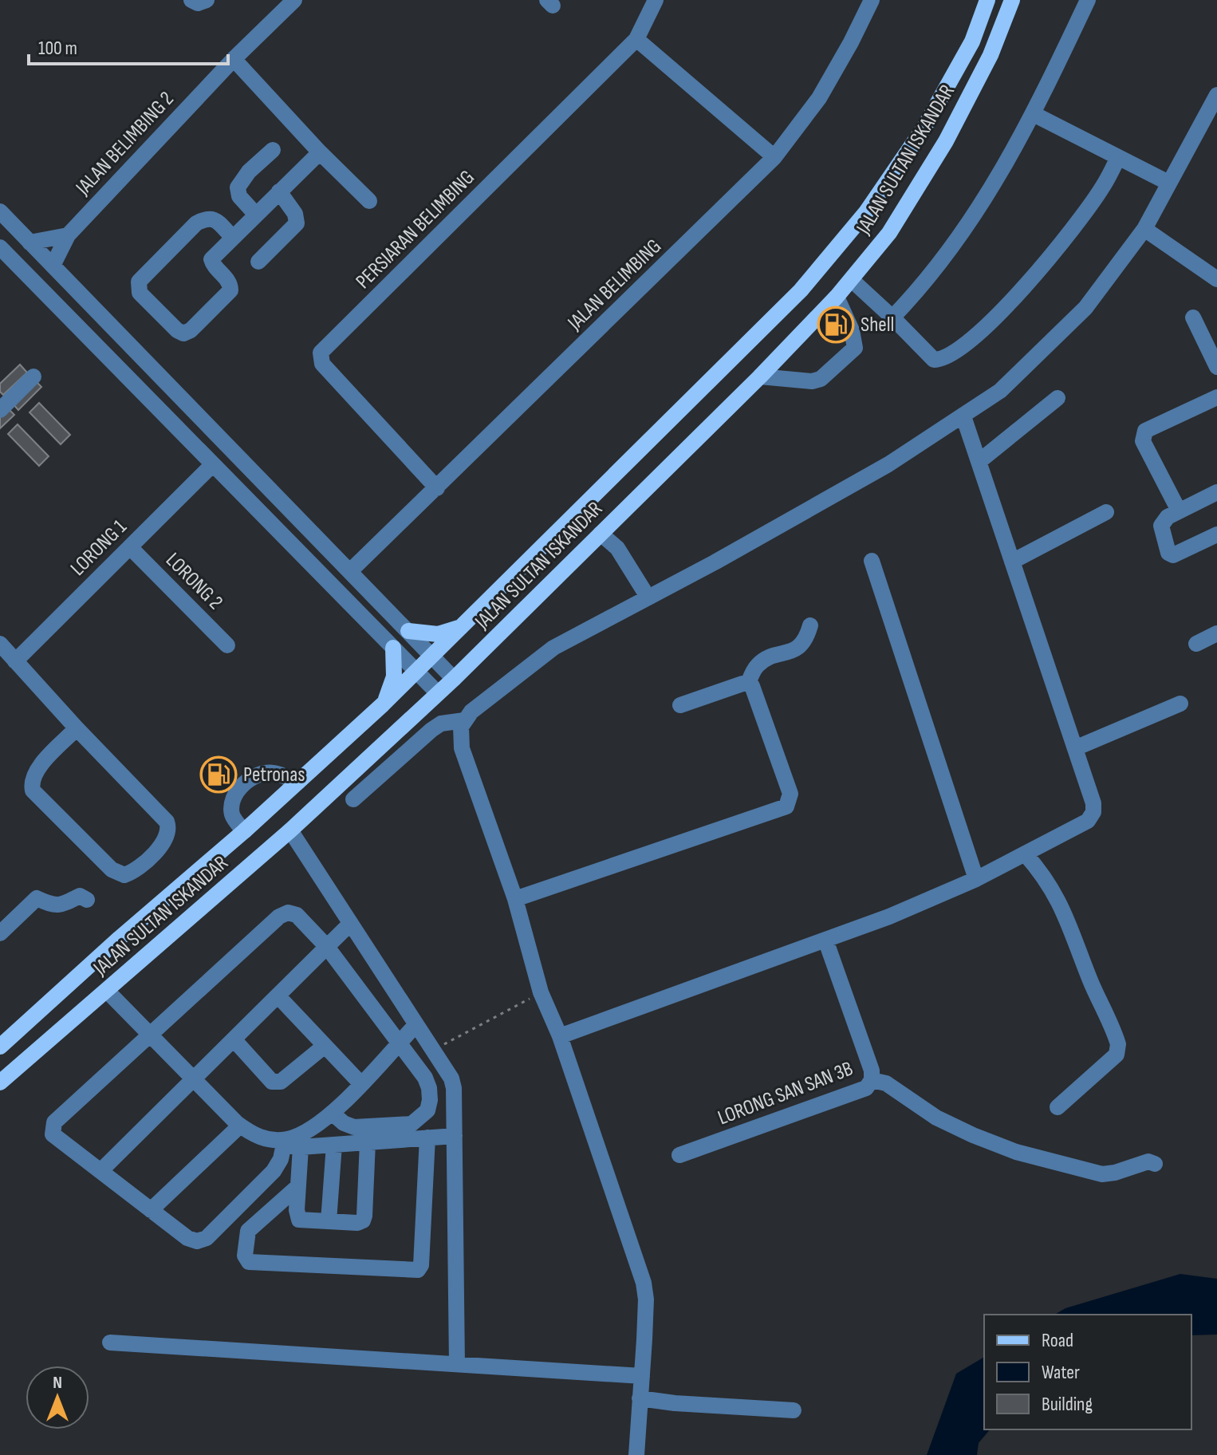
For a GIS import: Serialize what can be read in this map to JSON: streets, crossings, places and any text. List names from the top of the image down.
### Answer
{
  "streets": {
    "main road": ["JALAN SULTAN ISKANDAR"],
    "street": [
      "JALAN BELIMBING 2",
      "PERSIARAN BELIMBING",
      "JALAN BELIMBING",
      "LORONG 1",
      "LORONG 2",
      "LORONG SAN SAN 3B"
    ]
  },
  "crossings": [
    ["PERSIARAN BELIMBING", "JALAN BELIMBING"],
    ["LORONG 1", "LORONG 2"]
  ],
  "places": {
    "fuel station": ["Shell", "Petronas"]
  },
  "legend": ["Road", "Water", "Building"],
  "scale_bar": "100 m",
  "north": "top"
}
